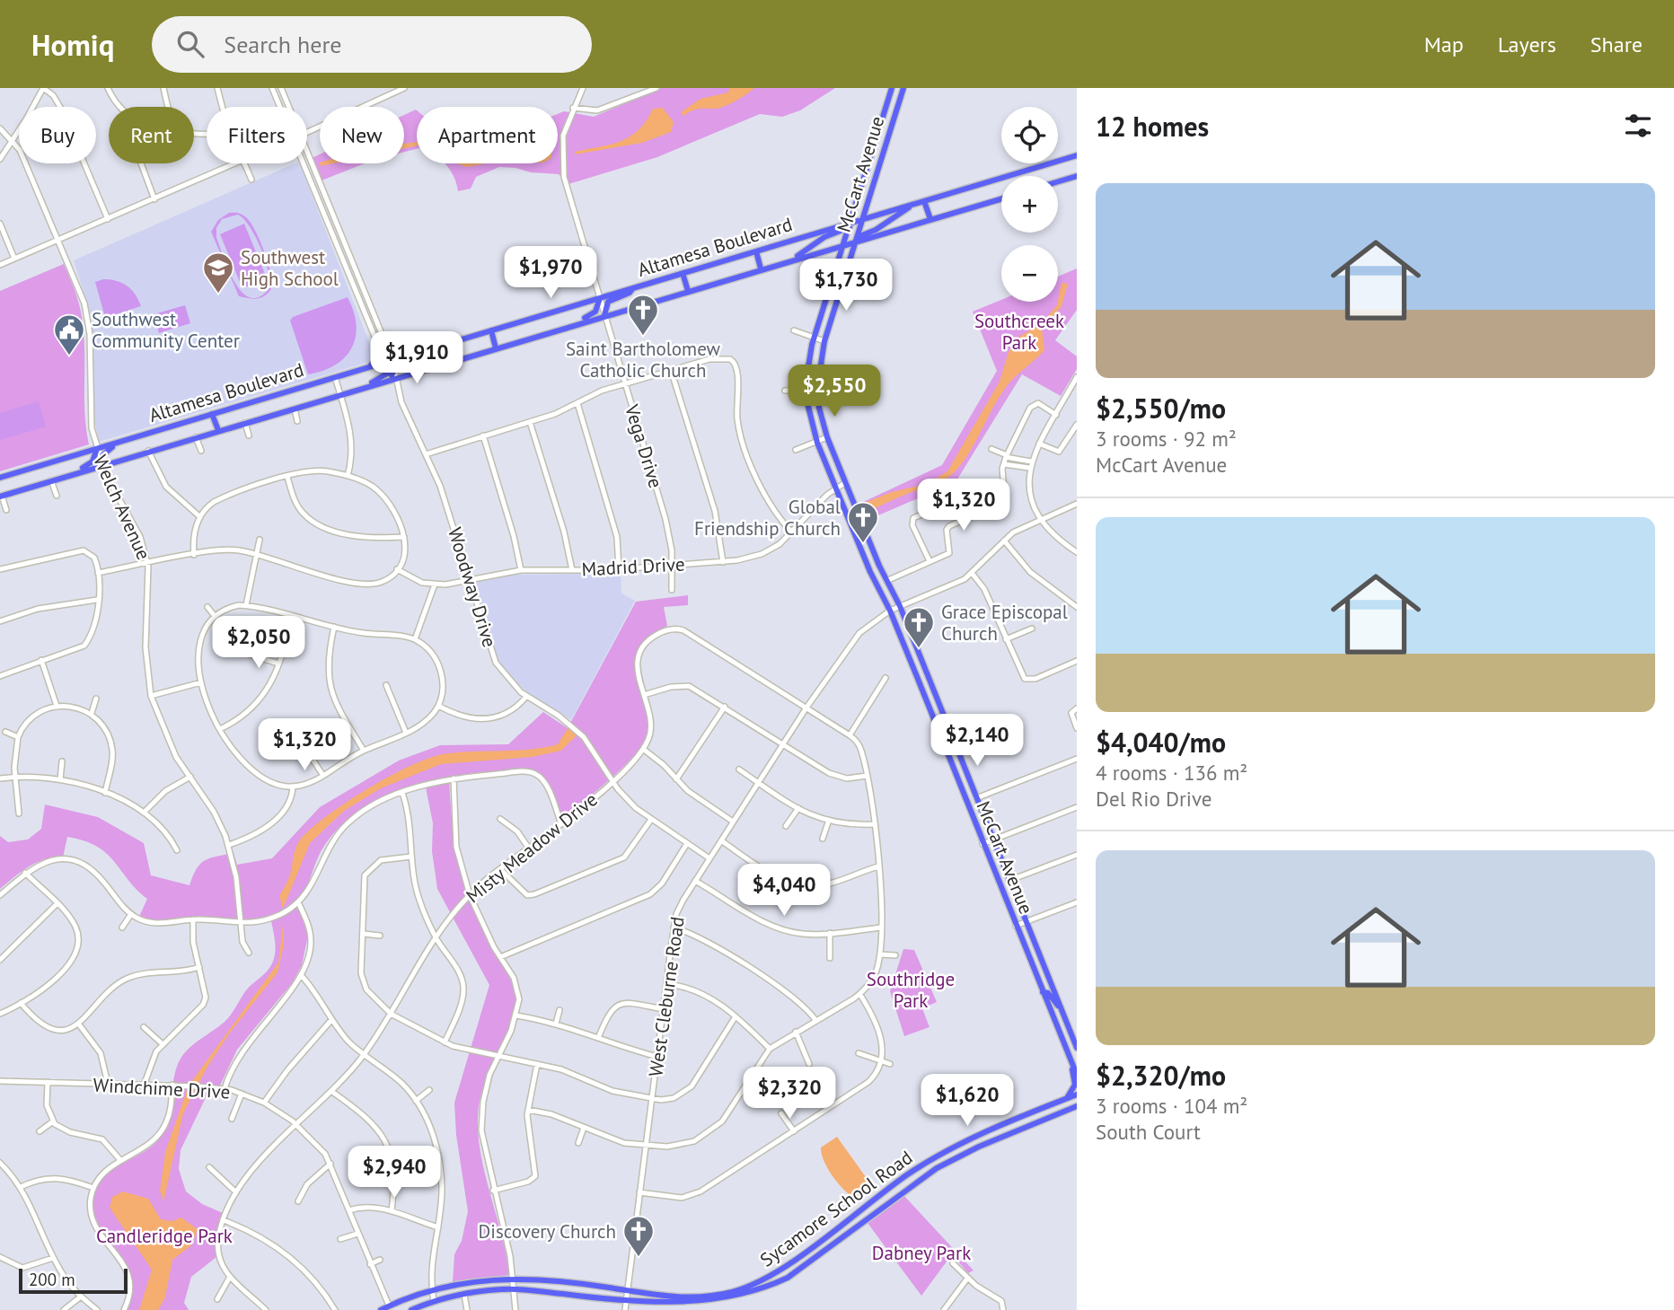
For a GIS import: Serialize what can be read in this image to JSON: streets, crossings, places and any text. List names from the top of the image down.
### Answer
{
  "streets": {
    "main road": ["McCart Avenue", "Altamesa Boulevard", "Sycamore School Road"],
    "street": [
      "Vega Drive",
      "Welch Avenue",
      "Madrid Drive",
      "Woodway Drive",
      "Misty Meadow Drive",
      "West Cleburne Road",
      "Windchime Drive"
    ]
  },
  "crossings": [
    ["McCart Avenue", "Altamesa Boulevard"],
    ["McCart Avenue", "Madrid Drive"],
    ["McCart Avenue", "West Cleburne Road"],
    ["Altamesa Boulevard", "Vega Drive"],
    ["Altamesa Boulevard", "Welch Avenue"],
    ["Altamesa Boulevard", "Woodway Drive"],
    ["Vega Drive", "Madrid Drive"],
    ["Madrid Drive", "Woodway Drive"],
    ["Woodway Drive", "Misty Meadow Drive"],
    ["Woodway Drive", "West Cleburne Road"],
    ["Misty Meadow Drive", "Windchime Drive"],
    ["West Cleburne Road", "Sycamore School Road"],
    ["Windchime Drive", "Sycamore School Road"]
  ],
  "parks": [
    "Southcreek Park",
    "Southridge Park",
    "Candleridge Park",
    "Dabney Park"
  ],
  "places": {
    "school or university": ["Southwest High School"],
    "church": [
      "Saint Bartholomew Catholic Church",
      "Global Friendship Church",
      "Grace Episcopal Church",
      "Discovery Church"
    ],
    "public building": ["Southwest Community Center"]
  },
  "scale_bar": "200 m",
  "page": {
    "header": "Homiq",
    "search": "Search here",
    "nav": ["Map", "Layers", "Share"],
    "heading": "12 homes",
    "map_buttons": ["+", "−"],
    "chip": [
      "Buy",
      "Rent",
      "Filters",
      "New",
      "Apartment"
    ],
    "list": [
      {
        "name": "$2,550/mo",
        "note": "3 rooms · 92 m² · McCart Avenue"
      },
      {
        "name": "$4,040/mo",
        "note": "4 rooms · 136 m² · Del Rio Drive"
      },
      {
        "name": "$2,320/mo",
        "note": "3 rooms · 104 m² · South Court"
      }
    ],
    "price": [
      "$1,970",
      "$1,730",
      "$1,910",
      "$2,550",
      "$1,320",
      "$2,050",
      "$2,140",
      "$1,320",
      "$4,040",
      "$2,320",
      "$1,620",
      "$2,940"
    ],
    "scale": "200 m"
  }
}
